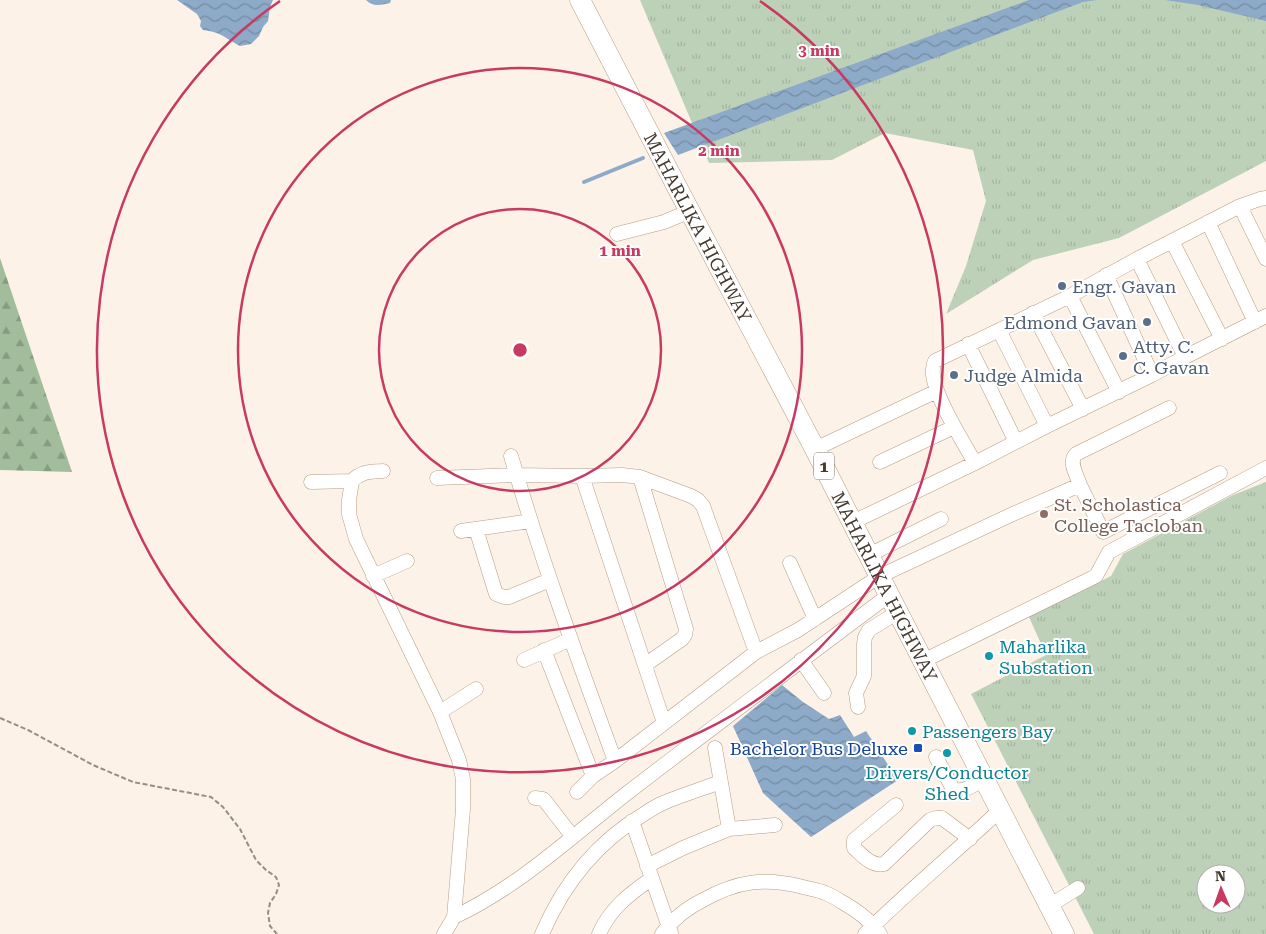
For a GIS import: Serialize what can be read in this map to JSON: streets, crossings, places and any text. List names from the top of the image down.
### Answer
{
  "streets": {
    "highway": ["MAHARLIKA HIGHWAY", "1"]
  },
  "places": {
    "other": [
      "Engr. Gavan",
      "Edmond Gavan",
      "Atty. C. C. Gavan",
      "Judge Almida",
      "St. Scholastica College Tacloban",
      "Maharlika Substation",
      "Passengers Bay",
      "Drivers/Conductor Shed"
    ],
    "transit": ["Bachelor Bus Deluxe"]
  },
  "north": "top",
  "rings": ["3 min", "2 min", "1 min"]
}
